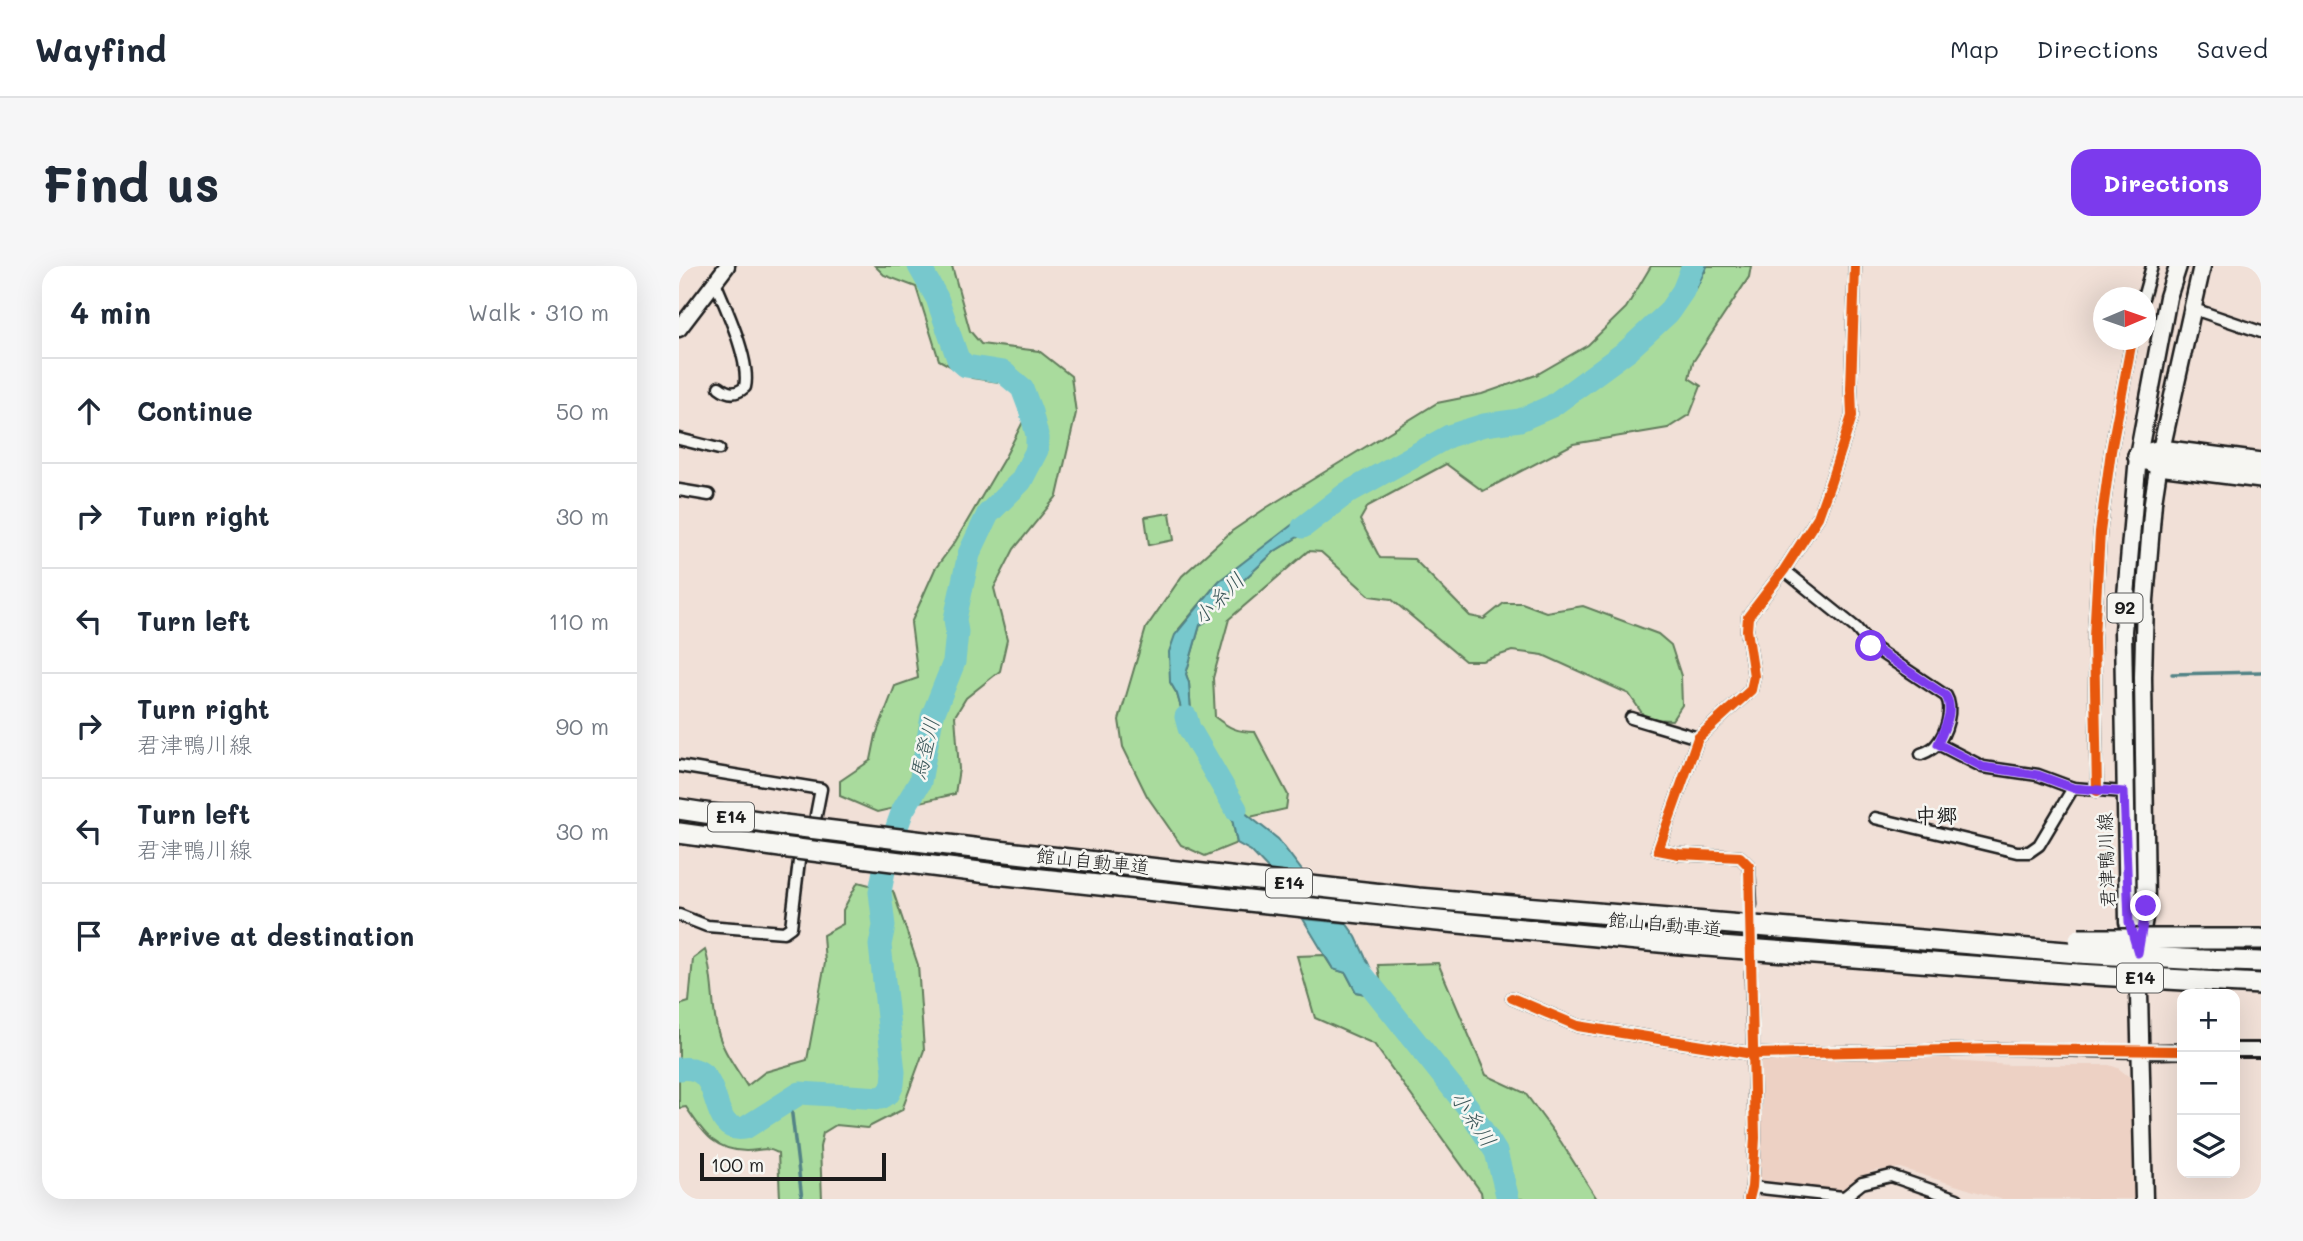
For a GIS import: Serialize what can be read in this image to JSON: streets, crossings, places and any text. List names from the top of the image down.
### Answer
{
  "streets": {
    "highway": ["E14", "館山自動車道"],
    "main road": ["92", "君津鴨川線"]
  },
  "crossings": [
    ["E14", "館山自動車道"]
  ],
  "districts": ["中郷"],
  "water": ["小糸川", "馬登川"],
  "scale_bar": "100 m",
  "north": "right",
  "page": {
    "header": "Wayfind",
    "nav": ["Map", "Directions", "Saved"],
    "buttons": "Directions",
    "title": "Find us",
    "heading": ["4 min", "Walk · 310 m"],
    "list": [
      ["Continue", "50 m"],
      ["Turn right", "30 m"],
      ["Turn left", "110 m"],
      ["Turn right", "君津鴨川線", "90 m"],
      ["Turn left", "君津鴨川線", "30 m"],
      "Arrive at destination"
    ],
    "map_buttons": ["+", "−"],
    "scale": "100 m"
  }
}
